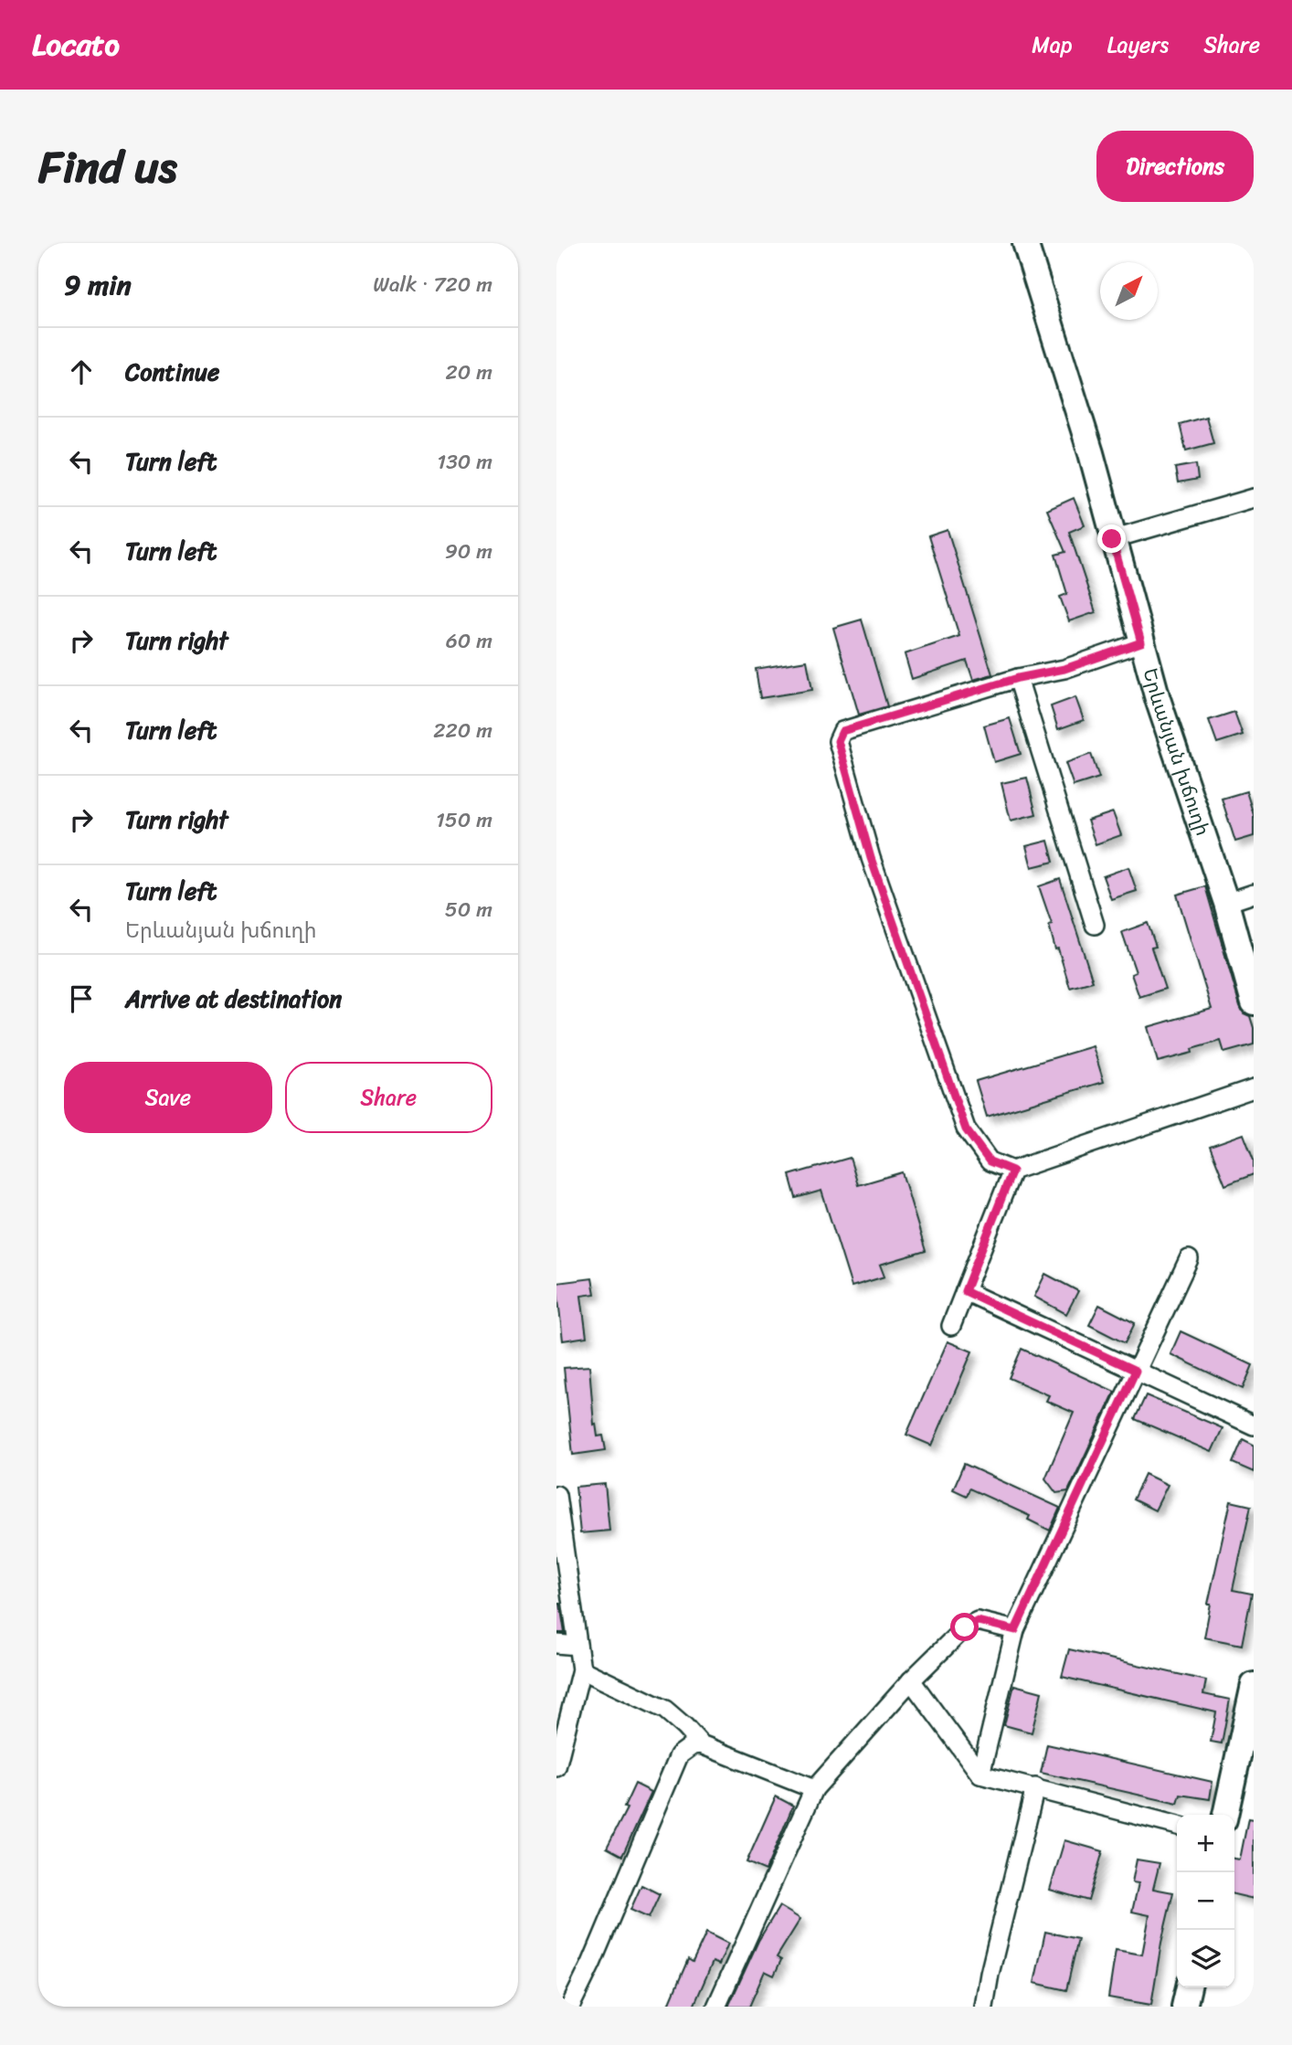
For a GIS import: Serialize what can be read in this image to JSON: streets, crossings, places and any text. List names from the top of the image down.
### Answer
{
  "streets": {
    "main road": ["Երևանյան խճուղի"]
  },
  "north": "top right",
  "page": {
    "header": "Locato",
    "nav": ["Map", "Layers", "Share"],
    "title": "Find us",
    "buttons": [
      "Directions",
      ["Save", "Share"]
    ],
    "heading": ["9 min", "Walk · 720 m"],
    "list": [
      ["Continue", "20 m"],
      ["Turn left", "130 m"],
      ["Turn left", "90 m"],
      ["Turn right", "60 m"],
      ["Turn left", "220 m"],
      ["Turn right", "150 m"],
      ["Turn left", "Երևանյան խճուղի", "50 m"],
      "Arrive at destination"
    ],
    "map_buttons": ["+", "−"]
  }
}
